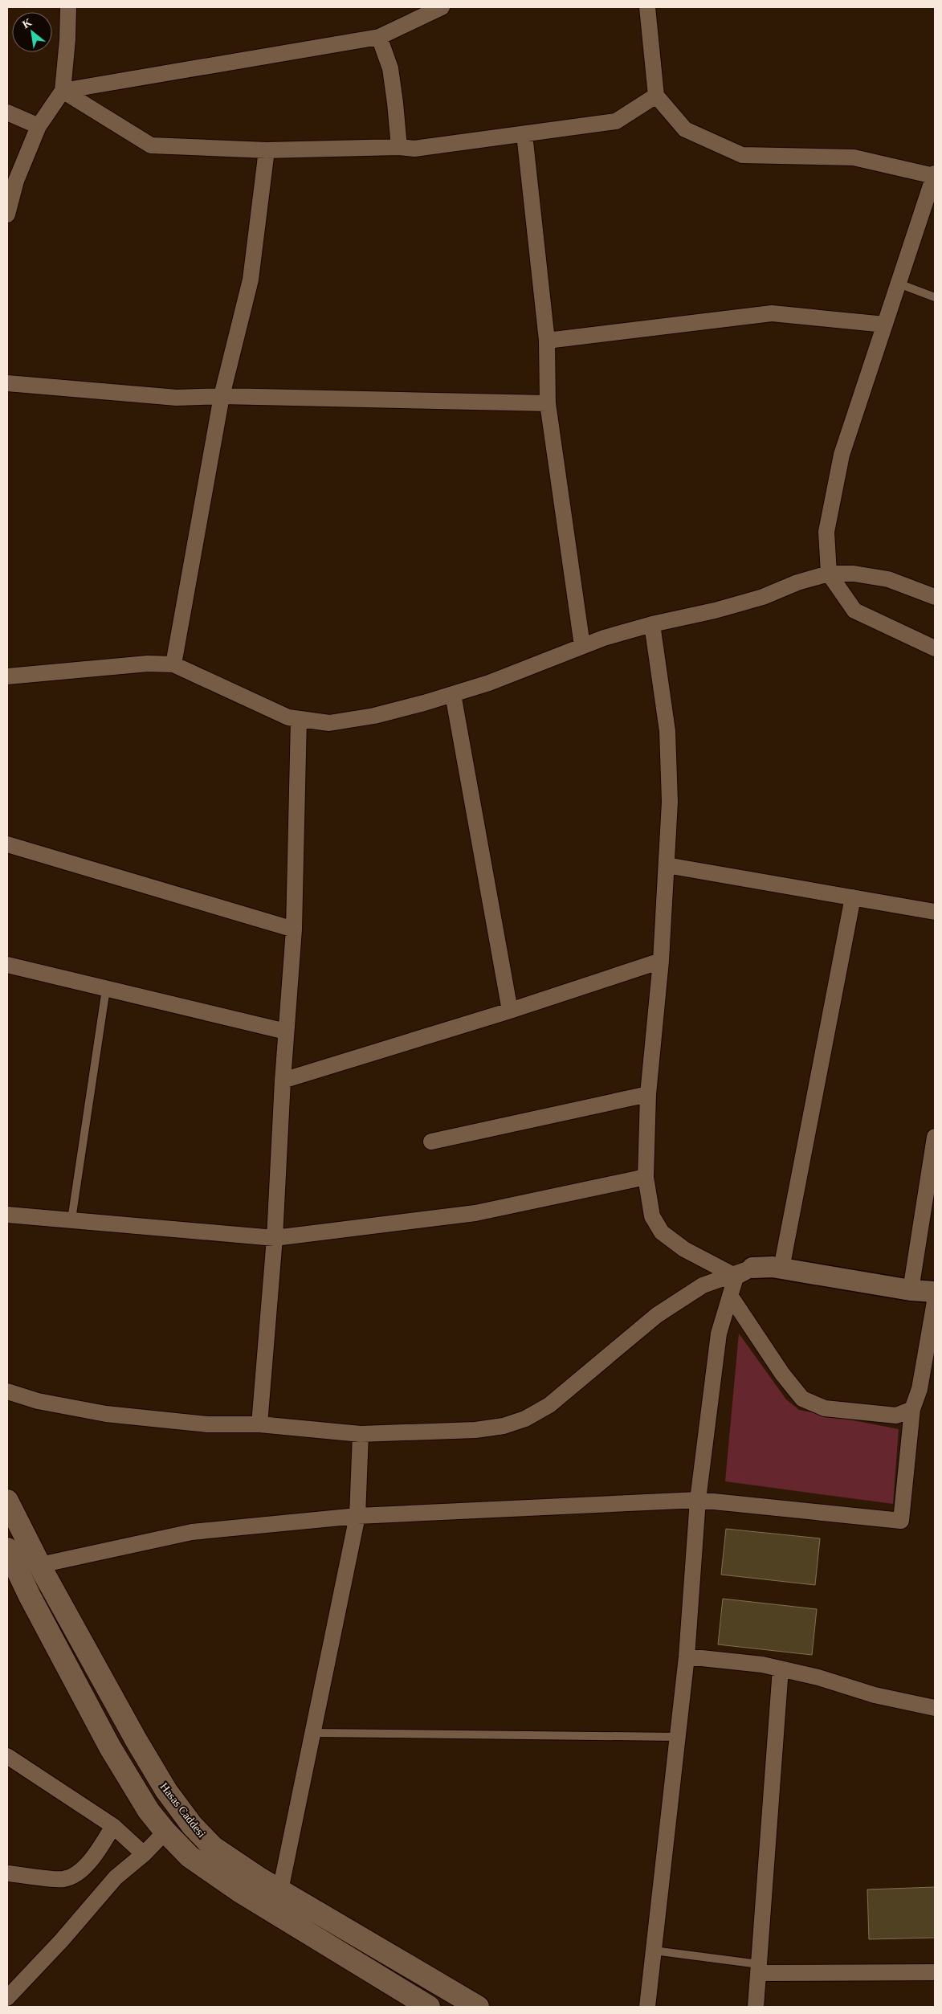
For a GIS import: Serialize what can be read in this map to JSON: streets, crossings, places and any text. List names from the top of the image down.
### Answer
{
  "streets": {
    "main road": ["Hasas Caddesi"]
  },
  "north": "top left"
}
